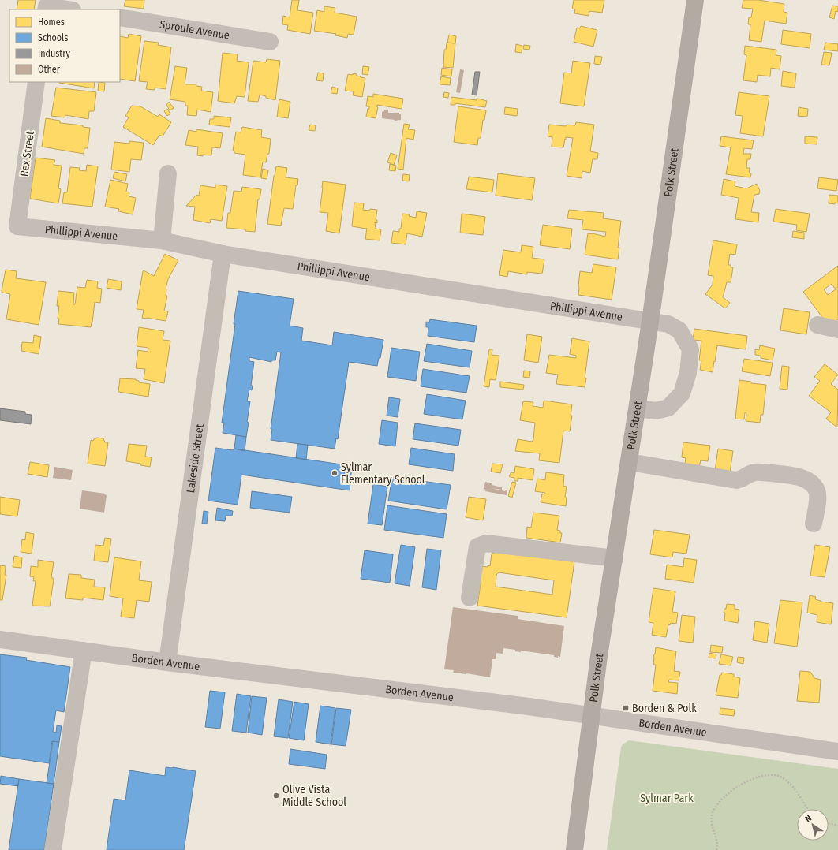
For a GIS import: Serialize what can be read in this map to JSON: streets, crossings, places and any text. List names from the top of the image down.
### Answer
{
  "streets": {
    "main road": ["Polk Street"],
    "street": [
      "Sproule Avenue",
      "Rex Street",
      "Phillippi Avenue",
      "Lakeside Street",
      "Borden Avenue"
    ]
  },
  "crossings": [
    ["Rex Street", "Phillippi Avenue"],
    ["Polk Street", "Phillippi Avenue"],
    ["Polk Street", "Borden Avenue"],
    ["Phillippi Avenue", "Lakeside Street"],
    ["Lakeside Street", "Borden Avenue"]
  ],
  "parks": ["Sylmar Park"],
  "places": {
    "other": ["Sylmar Elementary School", "Olive Vista Middle School"],
    "transit": ["Borden & Polk"]
  },
  "legend": [
    "Homes",
    "Schools",
    "Industry",
    "Other"
  ],
  "north": "top left"
}
